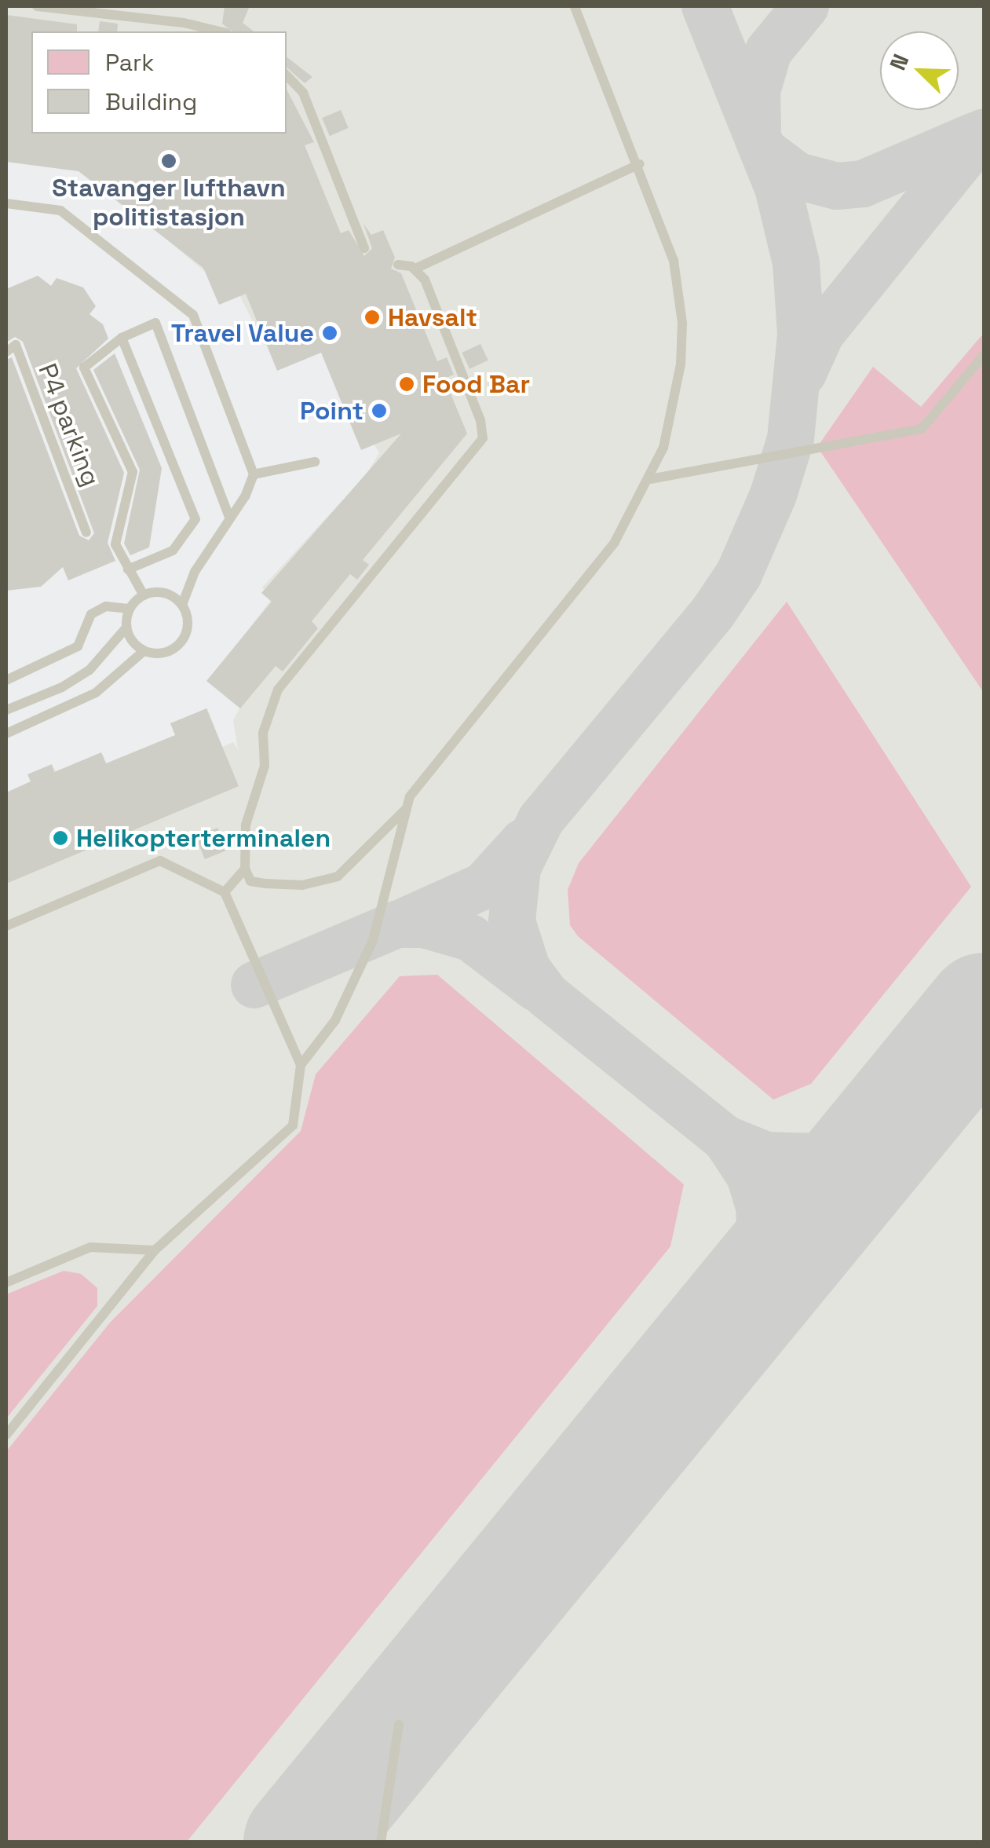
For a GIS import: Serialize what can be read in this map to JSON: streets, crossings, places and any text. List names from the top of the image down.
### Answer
{
  "streets": {
    "lane": ["P4 parking"]
  },
  "places": [
    "Stavanger lufthavn politistasjon",
    "Havsalt",
    "Travel Value",
    "Food Bar",
    "Point",
    "Helikopterterminalen"
  ],
  "legend": ["Park", "Building"],
  "north": "top left"
}
